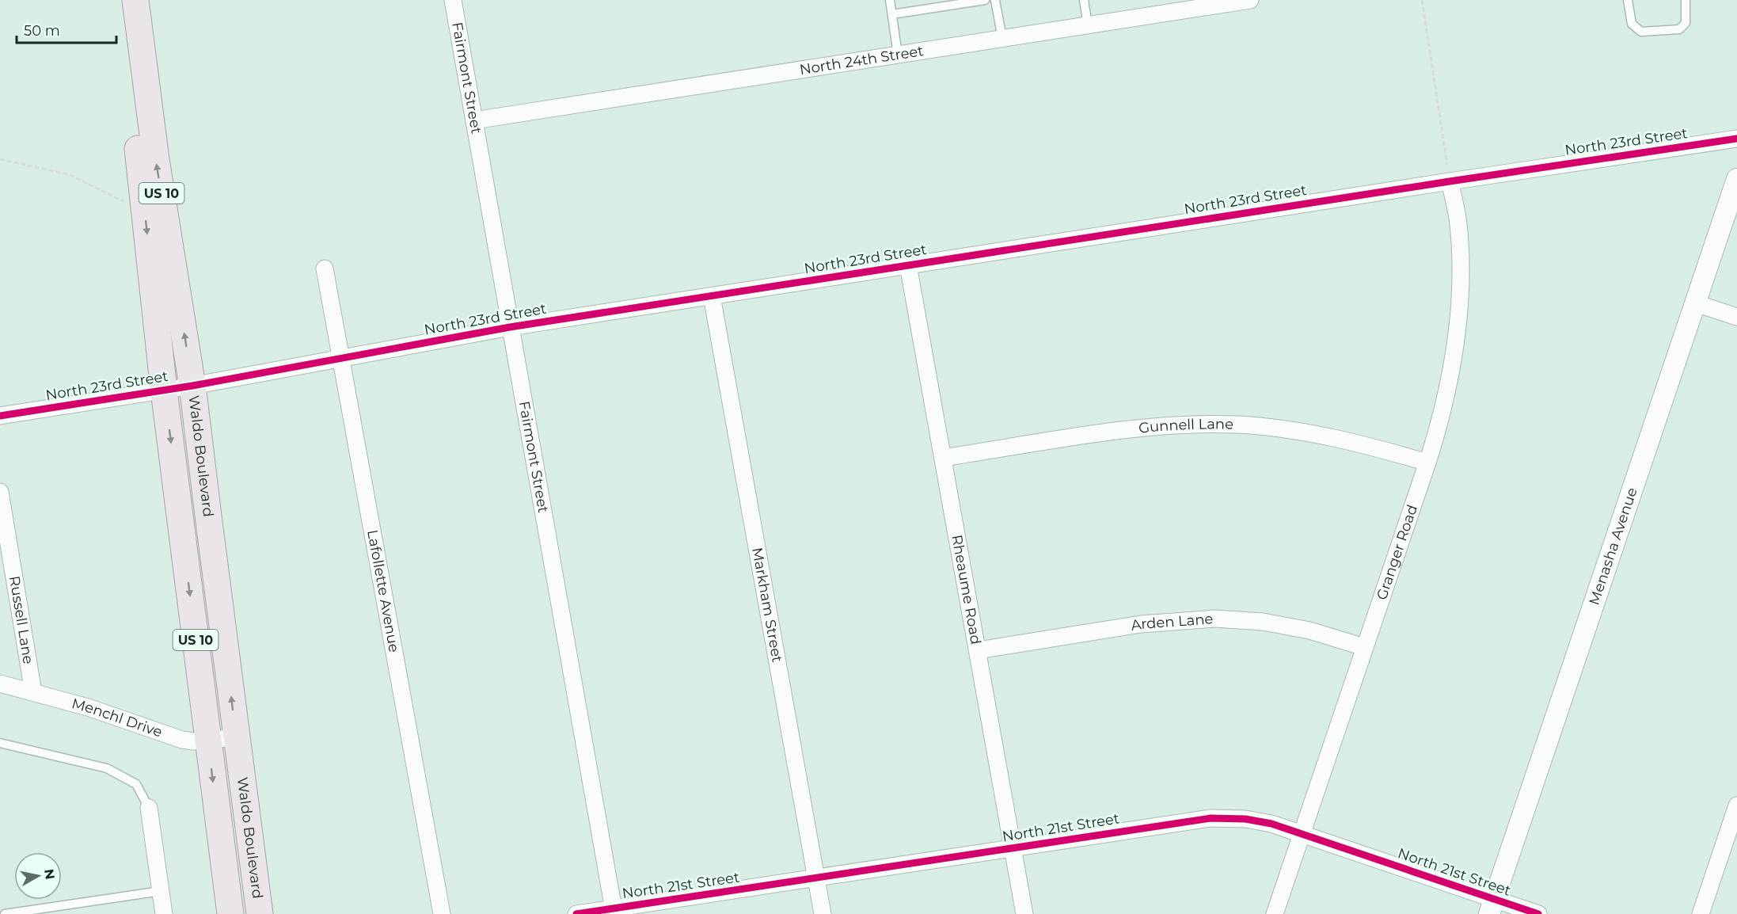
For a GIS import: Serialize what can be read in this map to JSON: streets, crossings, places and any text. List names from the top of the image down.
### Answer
{
  "streets": {
    "main road": ["US 10", "Waldo Boulevard"],
    "street": [
      "North 24th Street",
      "Fairmont Street",
      "North 23rd Street",
      "Gunnell Lane",
      "Menasha Avenue",
      "Granger Road",
      "Rheaume Road",
      "Lafollette Avenue",
      "Markham Street",
      "Russell Lane",
      "Arden Lane",
      "Menchl Drive",
      "North 21st Street"
    ]
  },
  "crossings": [
    ["North 24th Street", "Fairmont Street"],
    ["Fairmont Street", "North 23rd Street"],
    ["Fairmont Street", "North 21st Street"],
    ["North 23rd Street", "Waldo Boulevard"],
    ["North 23rd Street", "Granger Road"],
    ["North 23rd Street", "Rheaume Road"],
    ["North 23rd Street", "Lafollette Avenue"],
    ["North 23rd Street", "Markham Street"],
    ["Gunnell Lane", "Granger Road"],
    ["Gunnell Lane", "Rheaume Road"],
    ["Waldo Boulevard", "Menchl Drive"],
    ["Menasha Avenue", "North 21st Street"],
    ["Granger Road", "Arden Lane"],
    ["Granger Road", "North 21st Street"],
    ["Rheaume Road", "Arden Lane"],
    ["Rheaume Road", "North 21st Street"],
    ["Markham Street", "North 21st Street"],
    ["Russell Lane", "Menchl Drive"]
  ],
  "scale_bar": "50 m",
  "north": "right"
}
